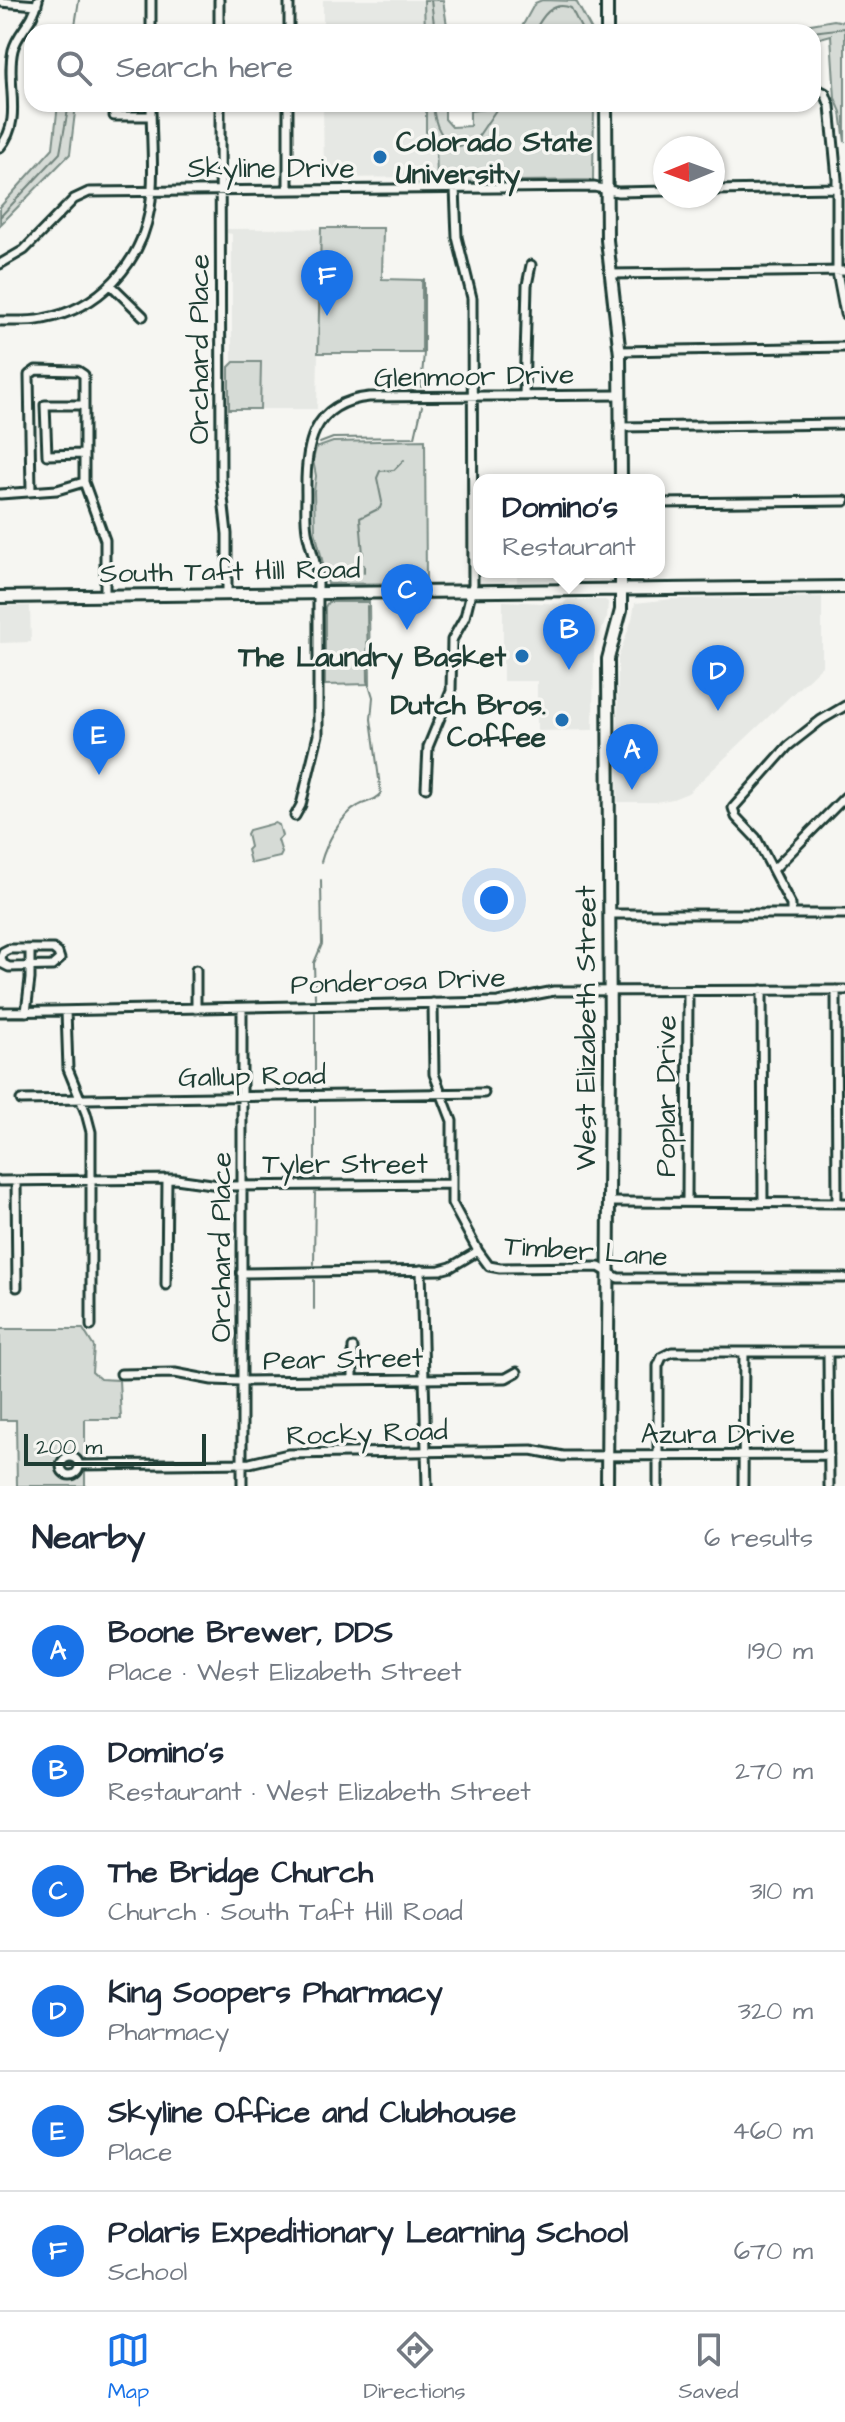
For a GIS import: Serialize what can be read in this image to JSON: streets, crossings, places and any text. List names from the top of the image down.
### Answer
{
  "streets": {
    "main road": ["South Taft Hill Road", "West Elizabeth Street"],
    "street": [
      "Skyline Drive",
      "Orchard Place",
      "Glenmoor Drive",
      "Ponderosa Drive",
      "Gallup Road",
      "Poplar Drive",
      "Tyler Street",
      "Timber Lane",
      "Pear Street",
      "Rocky Road",
      "Azura Drive"
    ]
  },
  "crossings": [
    ["Skyline Drive", "Orchard Place"],
    ["Orchard Place", "South Taft Hill Road"],
    ["Orchard Place", "Ponderosa Drive"],
    ["Orchard Place", "Gallup Road"],
    ["Orchard Place", "Tyler Street"],
    ["Orchard Place", "Timber Lane"],
    ["Orchard Place", "Pear Street"],
    ["Orchard Place", "Rocky Road"],
    ["Glenmoor Drive", "South Taft Hill Road"],
    ["South Taft Hill Road", "West Elizabeth Street"],
    ["Ponderosa Drive", "West Elizabeth Street"],
    ["Ponderosa Drive", "Poplar Drive"],
    ["West Elizabeth Street", "Timber Lane"],
    ["West Elizabeth Street", "Rocky Road"],
    ["West Elizabeth Street", "Azura Drive"],
    ["Rocky Road", "Azura Drive"]
  ],
  "places": ["Colorado State University", "The Laundry Basket", "Dutch Bros. Coffee"],
  "scale_bar": "200 m",
  "north": "left",
  "page": {
    "search": "Search here",
    "pins": [
      "F",
      "C",
      "B",
      "D",
      "E",
      "A"
    ],
    "popup": ["Domino's", "Restaurant"],
    "scale": "200 m",
    "heading": ["Nearby", "6 results"],
    "list": [
      {
        "mark": "A",
        "name": "Boone Brewer, DDS",
        "note": "Place · West Elizabeth Street",
        "value": "190 m"
      },
      {
        "mark": "B",
        "name": "Domino's",
        "note": "Restaurant · West Elizabeth Street",
        "value": "270 m"
      },
      {
        "mark": "C",
        "name": "The Bridge Church",
        "note": "Church · South Taft Hill Road",
        "value": "310 m"
      },
      {
        "mark": "D",
        "name": "King Soopers Pharmacy",
        "note": "Pharmacy",
        "value": "320 m"
      },
      {
        "mark": "E",
        "name": "Skyline Office and Clubhouse",
        "note": "Place",
        "value": "460 m"
      },
      {
        "mark": "F",
        "name": "Polaris Expeditionary Learning School",
        "note": "School",
        "value": "670 m"
      }
    ],
    "nav": ["Map", "Directions", "Saved"]
  }
}
